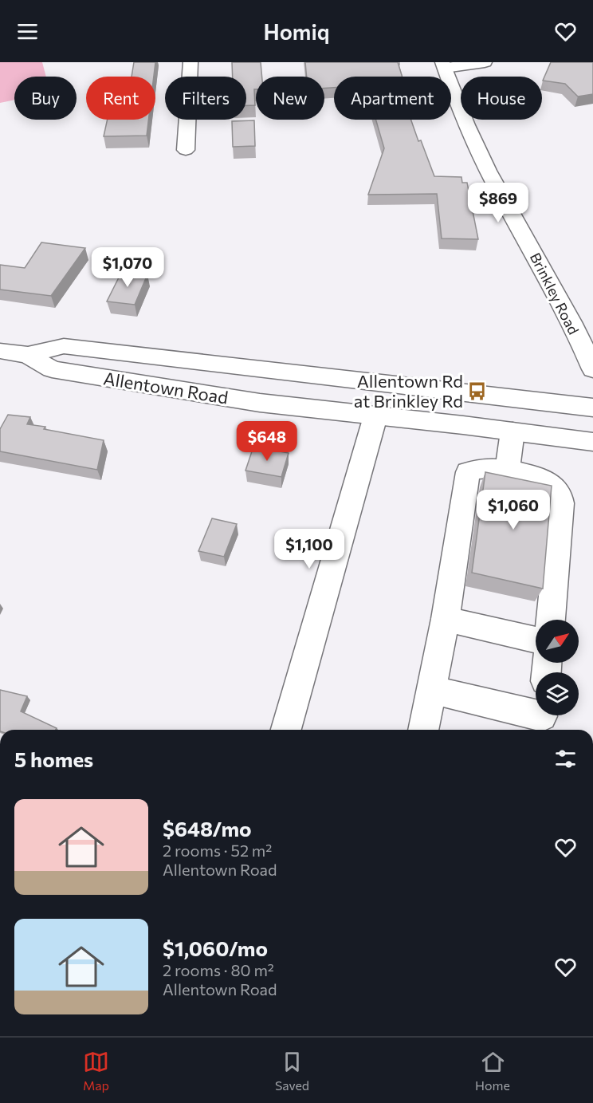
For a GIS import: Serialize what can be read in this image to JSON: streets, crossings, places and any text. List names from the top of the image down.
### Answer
{
  "streets": {
    "main road": ["Brinkley Road", "Allentown Road"]
  },
  "places": {
    "bus stop": ["Allentown Rd at Brinkley Rd"]
  },
  "north": "top right",
  "page": {
    "header": "Homiq",
    "chip": [
      "Buy",
      "Rent",
      "Filters",
      "New",
      "Apartment",
      "House"
    ],
    "price": [
      "$869",
      "$1,070",
      "$648",
      "$1,060",
      "$1,100"
    ],
    "heading": "5 homes",
    "list": [
      {
        "name": "$648/mo",
        "note": "2 rooms · 52 m² · Allentown Road"
      },
      {
        "name": "$1,060/mo",
        "note": "2 rooms · 80 m² · Allentown Road"
      }
    ],
    "tabs": ["Map", "Saved", "Home"]
  }
}
